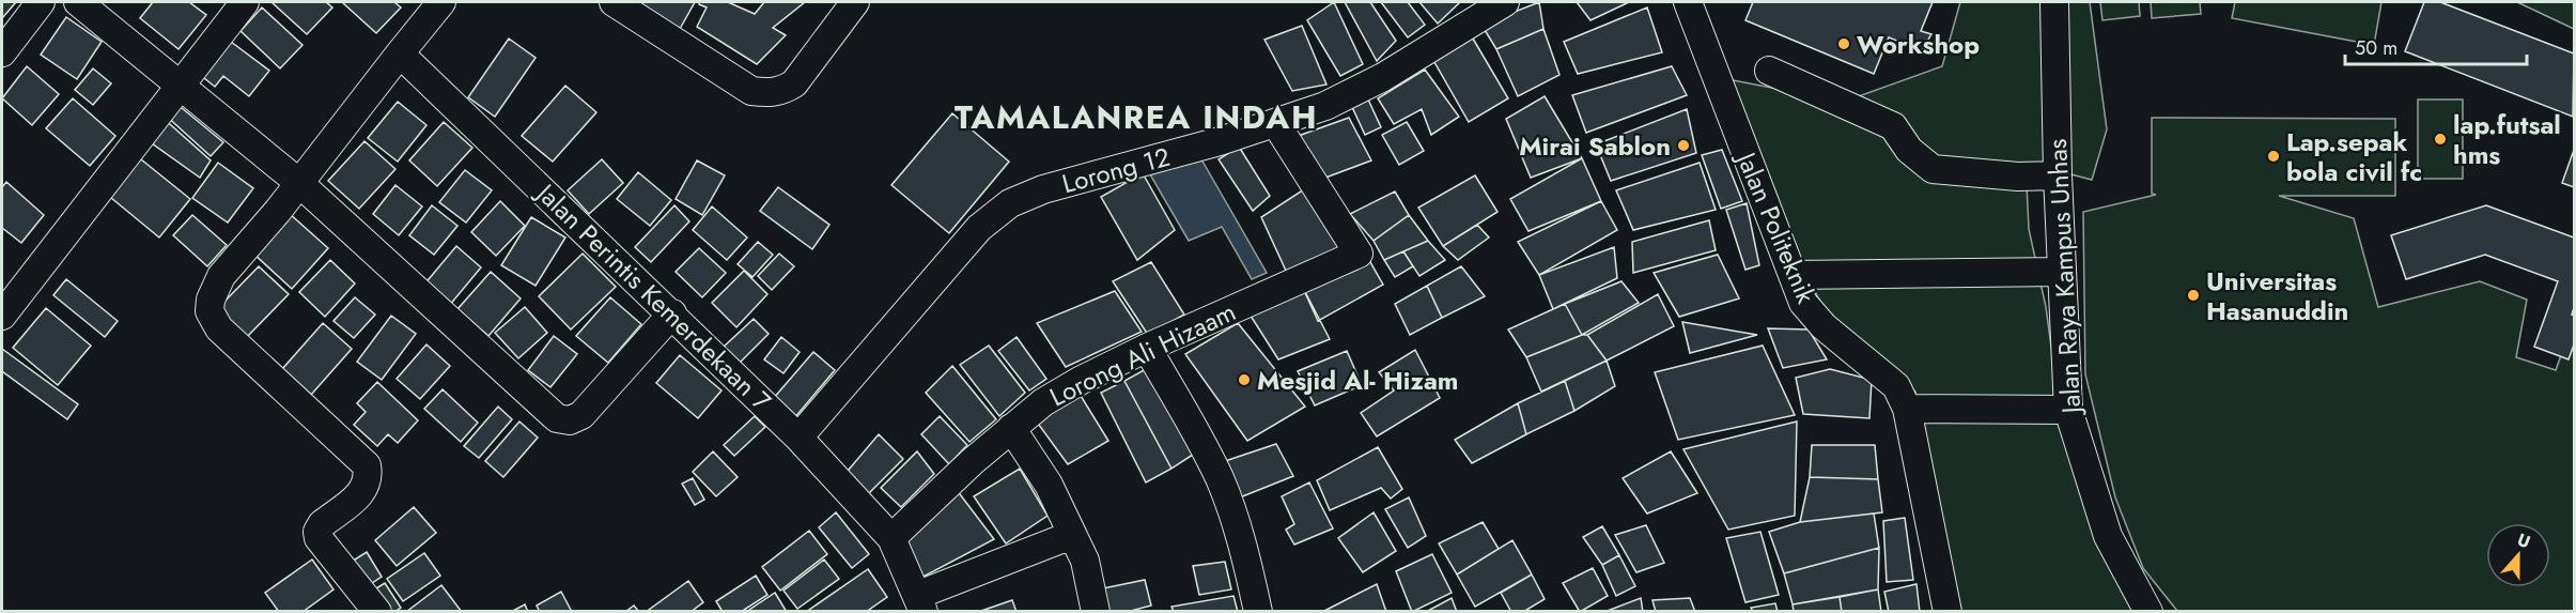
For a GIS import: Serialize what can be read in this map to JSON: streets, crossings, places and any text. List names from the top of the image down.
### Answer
{
  "streets": {
    "street": [
      "Lorong 12",
      "Jalan Politeknik",
      "Jalan Raya Kampus Unhas",
      "Jalan Perintis Kemerdekaan 7",
      "Lorong Ali Hizaam"
    ]
  },
  "crossings": [
    ["Lorong 12", "Jalan Perintis Kemerdekaan 7"],
    ["Lorong 12", "Lorong Ali Hizaam"],
    ["Jalan Perintis Kemerdekaan 7", "Lorong Ali Hizaam"]
  ],
  "districts": ["TAMALANREA INDAH"],
  "places": [
    "Workshop",
    "lap.futsal hms",
    "Mirai Sablon",
    "Lap.sepak bola civil fc",
    "Universitas Hasanuddin",
    "Mesjid Al- Hizam"
  ],
  "scale_bar": "50 m",
  "north": "top"
}
